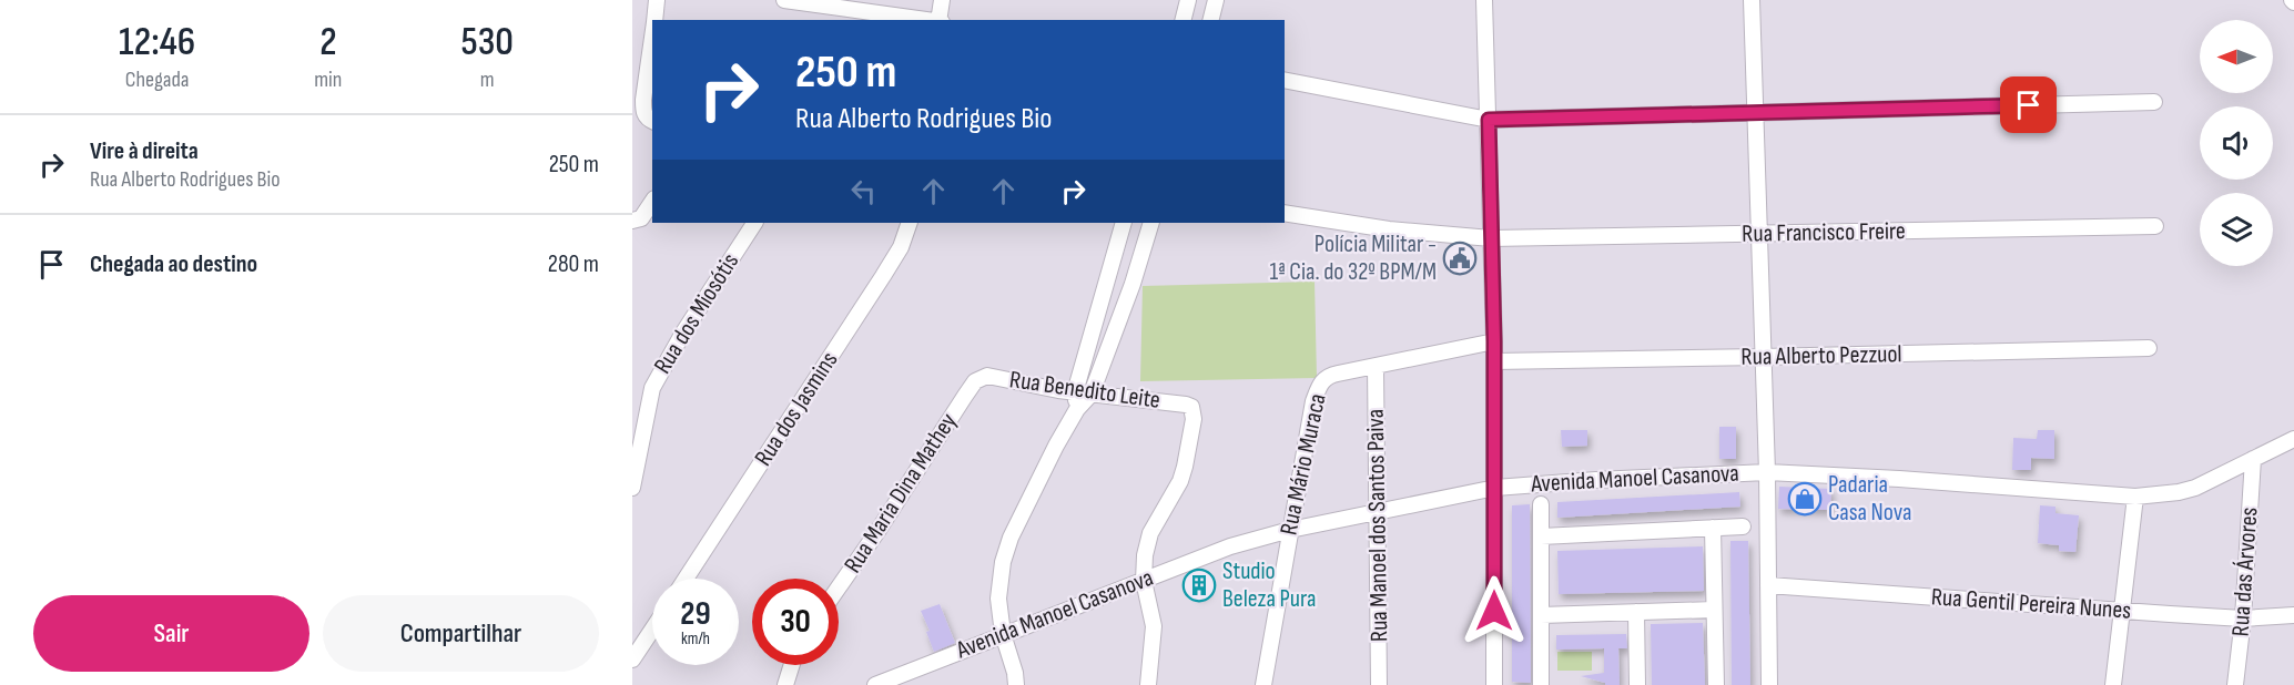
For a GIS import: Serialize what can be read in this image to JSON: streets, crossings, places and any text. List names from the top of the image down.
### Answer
{
  "streets": {
    "street": [
      "Rua Francisco Freire",
      "Rua dos Miosótis",
      "Rua Alberto Pezzuol",
      "Rua Benedito Leite",
      "Rua dos Jasmins",
      "Rua Mário Muraca",
      "Avenida Manoel Casanova",
      "Rua Maria Dina Mathey",
      "Rua Manoel dos Santos Paiva",
      "Rua das Árvores",
      "Rua Gentil Pereira Nunes"
    ]
  },
  "crossings": [
    ["Rua Benedito Leite", "Avenida Manoel Casanova"],
    ["Rua Benedito Leite", "Rua Maria Dina Mathey"],
    ["Rua Mário Muraca", "Avenida Manoel Casanova"],
    ["Rua Mário Muraca", "Rua Manoel dos Santos Paiva"],
    ["Avenida Manoel Casanova", "Rua Manoel dos Santos Paiva"],
    ["Avenida Manoel Casanova", "Rua das Árvores"],
    ["Rua das Árvores", "Rua Gentil Pereira Nunes"]
  ],
  "places": {
    "public building": ["Polícia Militar - 1ª Cia. do 32º BPM/M"],
    "shop": ["Padaria Casa Nova"],
    "building": ["Studio Beleza Pura"]
  },
  "north": "left",
  "page": {
    "eta": [
      "12:46",
      "Chegada",
      "2",
      "min",
      "530",
      "m"
    ],
    "turn": ["250 m", "Rua Alberto Rodrigues Bio"],
    "list": [
      {
        "name": "Vire à direita",
        "note": "Rua Alberto Rodrigues Bio",
        "value": "250 m"
      },
      {
        "name": "Chegada ao destino",
        "value": "280 m"
      }
    ],
    "speed": "29 km/h",
    "limit": "30",
    "buttons": ["Sair", "Compartilhar"]
  }
}
